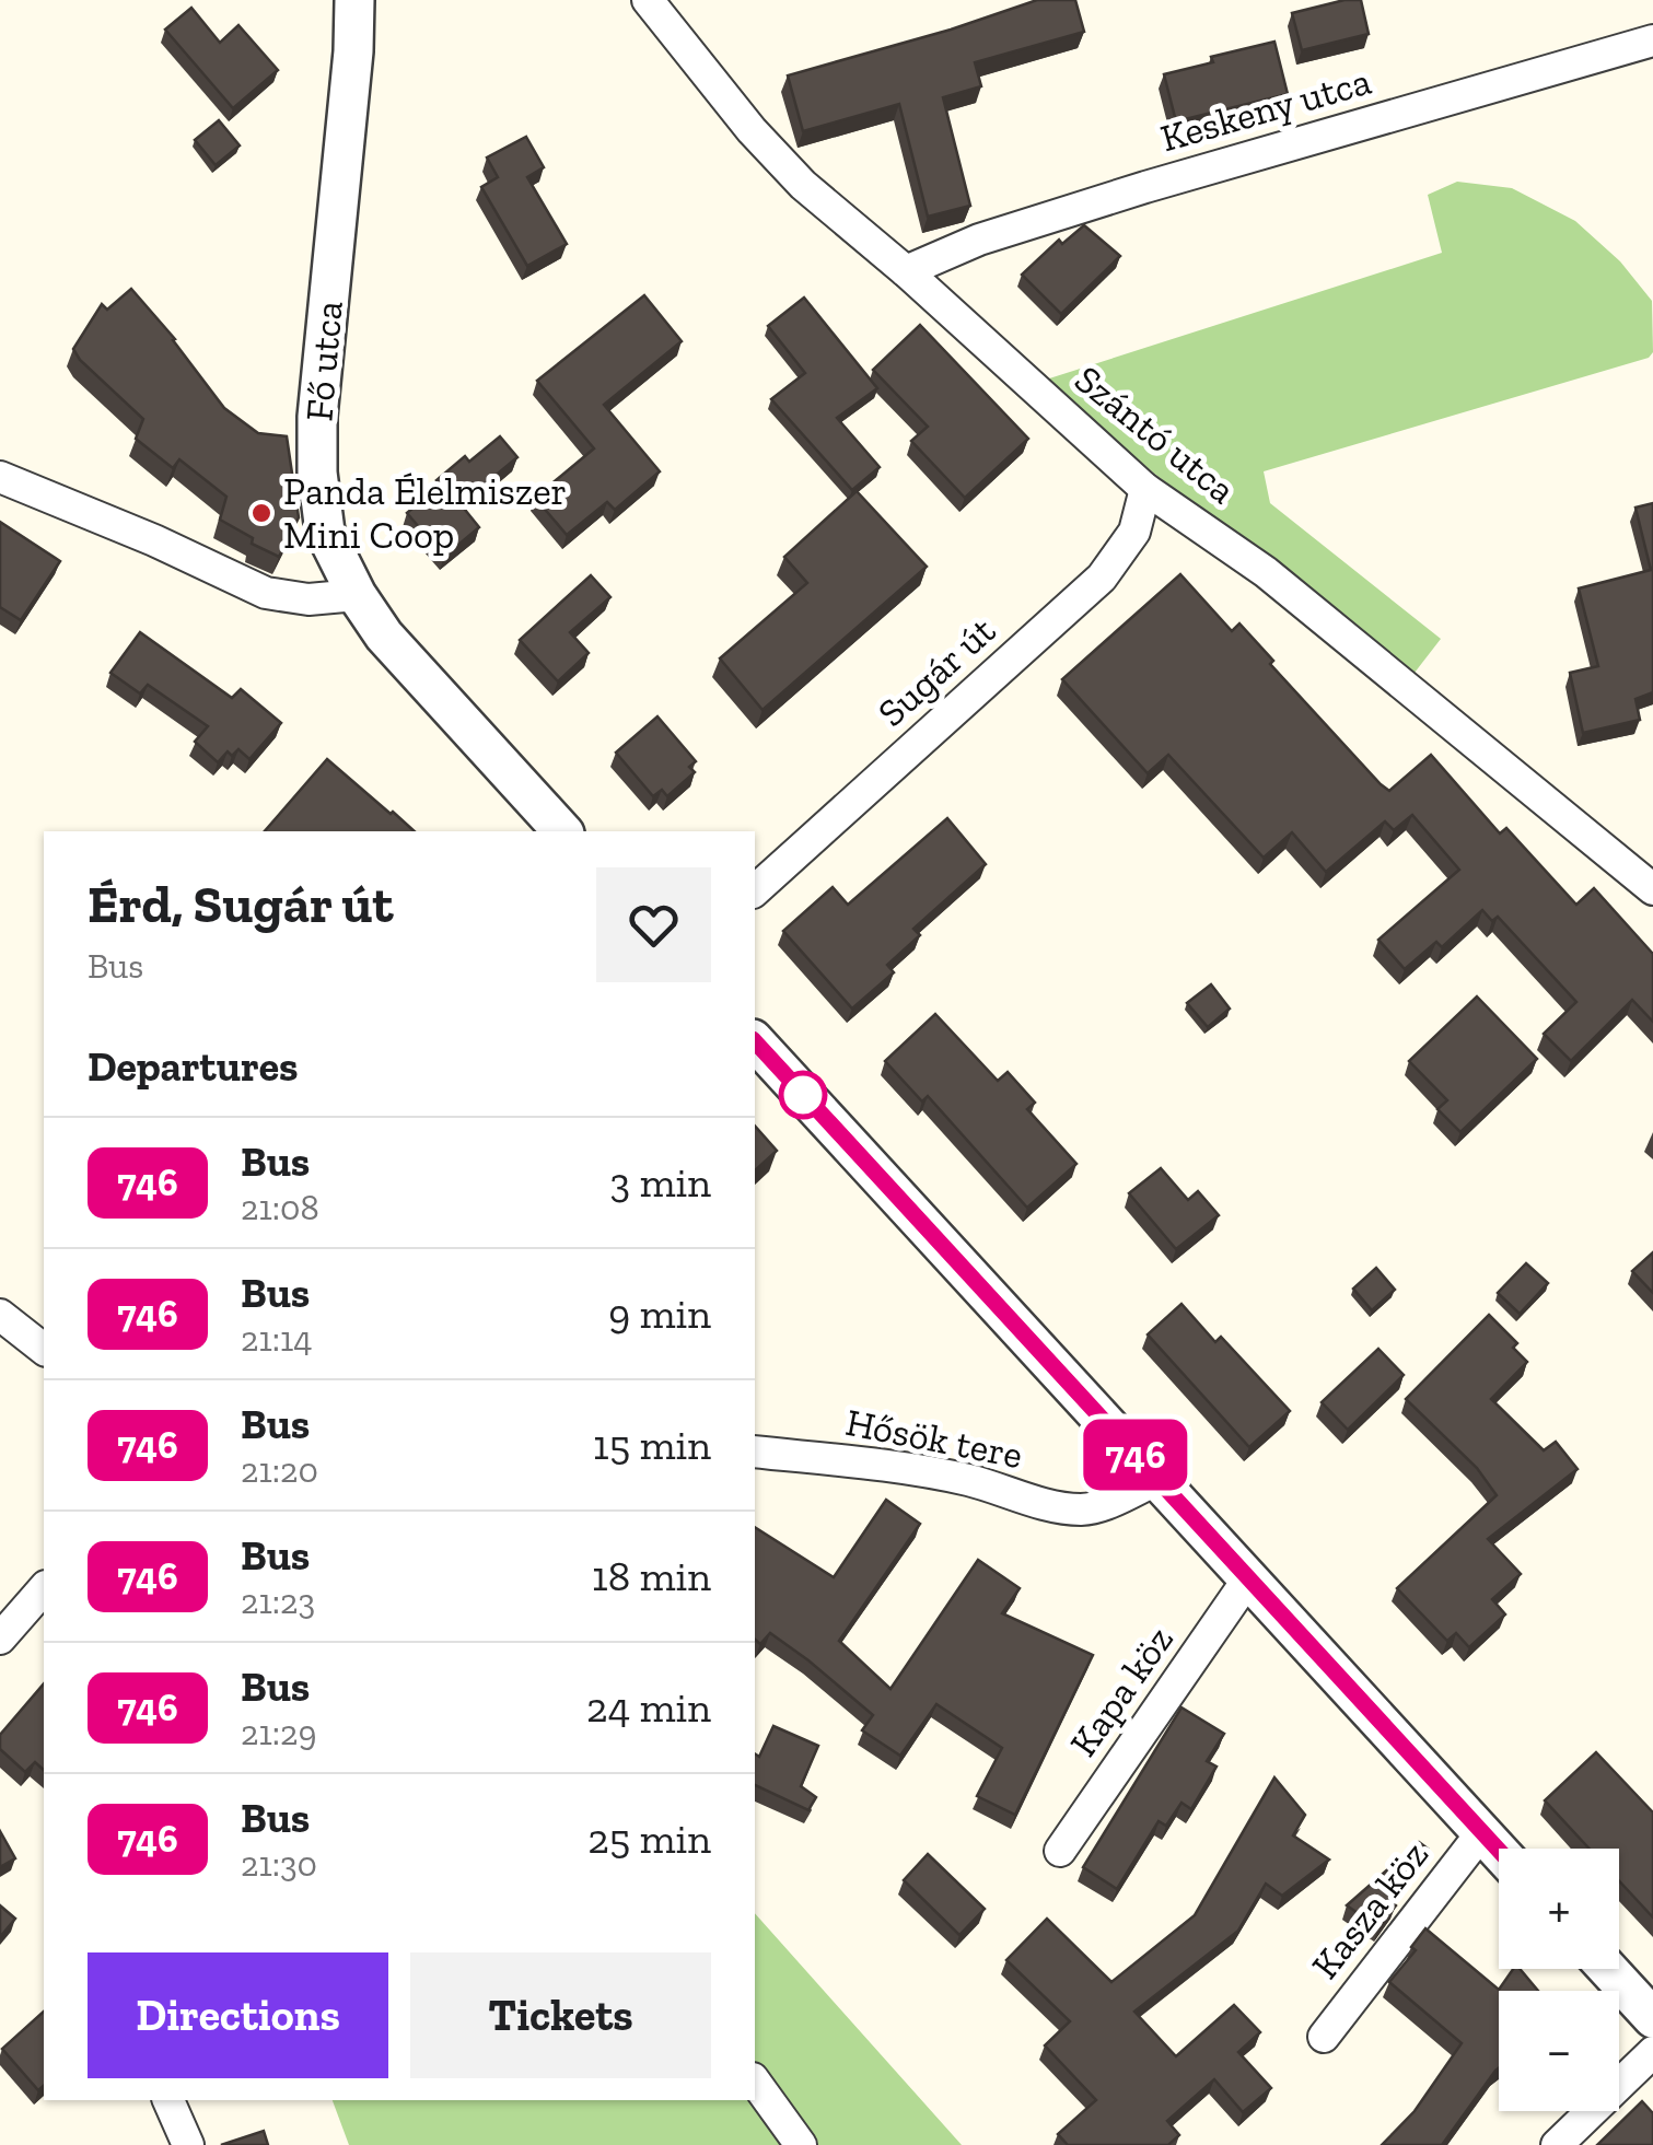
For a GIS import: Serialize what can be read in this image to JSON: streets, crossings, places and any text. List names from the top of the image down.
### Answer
{
  "streets": {
    "street": [
      "Keskeny utca",
      "Fő utca",
      "Szántó utca",
      "Sugár út",
      "Hősök tere",
      "Kapa köz",
      "Kasza köz"
    ]
  },
  "crossings": [
    ["Keskeny utca", "Szántó utca"],
    ["Szántó utca", "Sugár út"]
  ],
  "places": ["Panda Élelmiszer Mini Coop"],
  "lines": ["bus line 746"],
  "page": {
    "on_map": "746",
    "heading": [
      ["Érd, Sugár út", "Bus"],
      "Departures"
    ],
    "list": [
      {
        "mark": "746",
        "name": "Bus",
        "note": "21:08",
        "value": "3 min"
      },
      {
        "mark": "746",
        "name": "Bus",
        "note": "21:14",
        "value": "9 min"
      },
      {
        "mark": "746",
        "name": "Bus",
        "note": "21:20",
        "value": "15 min"
      },
      {
        "mark": "746",
        "name": "Bus",
        "note": "21:23",
        "value": "18 min"
      },
      {
        "mark": "746",
        "name": "Bus",
        "note": "21:29",
        "value": "24 min"
      },
      {
        "mark": "746",
        "name": "Bus",
        "note": "21:30",
        "value": "25 min"
      }
    ],
    "map_buttons": ["+", "−"],
    "buttons": ["Directions", "Tickets"]
  }
}
